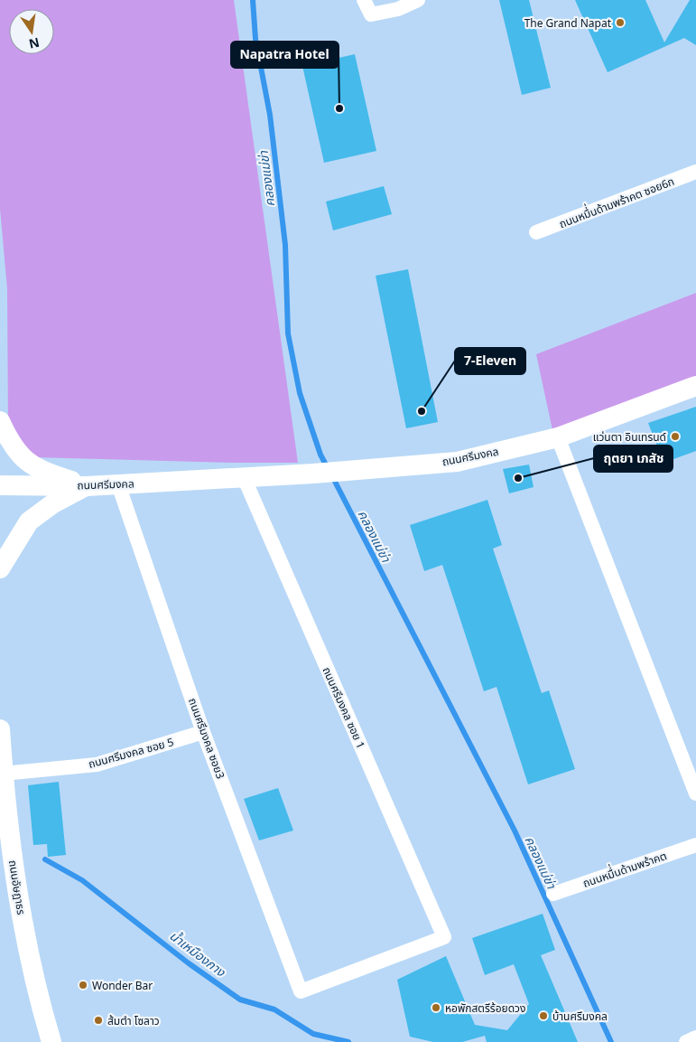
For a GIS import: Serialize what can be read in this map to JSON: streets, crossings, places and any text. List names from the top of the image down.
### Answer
{
  "streets": {
    "street": [
      "ถนนหมื่่นด้ามพร้าคต ซอย6ก",
      "ถนนศรีมงคล",
      "ถนนศรีมงคล ซอย 1",
      "ถนนศรีมงคล ซอย3",
      "ถนนศรีมงคล ซอย 5",
      "ถนนหมื่่นด้ามพร้าคต",
      "ถนนอัษฎาธร"
    ]
  },
  "crossings": [
    ["ถนนศรีมงคล", "ถนนศรีมงคล ซอย 1"],
    ["ถนนศรีมงคล", "ถนนศรีมงคล ซอย3"],
    ["ถนนศรีมงคล ซอย 1", "ถนนศรีมงคล ซอย3"],
    ["ถนนศรีมงคล ซอย3", "ถนนศรีมงคล ซอย 5"],
    ["ถนนศรีมงคล ซอย 5", "ถนนอัษฎาธร"]
  ],
  "water": ["คลองแม่ข่า", "น้ำเหมืองกาง"],
  "places": [
    "The Grand Napat",
    "Napatra Hotel",
    "7-Eleven",
    "แว่นตา อินเทรนด์",
    "ฤตยา เภสัช",
    "Wonder Bar",
    "หอพักสตรีร้อยดวง",
    "บ้านศรีมงคล",
    "ส้มตำ โซลาว"
  ],
  "north": "bottom"
}
